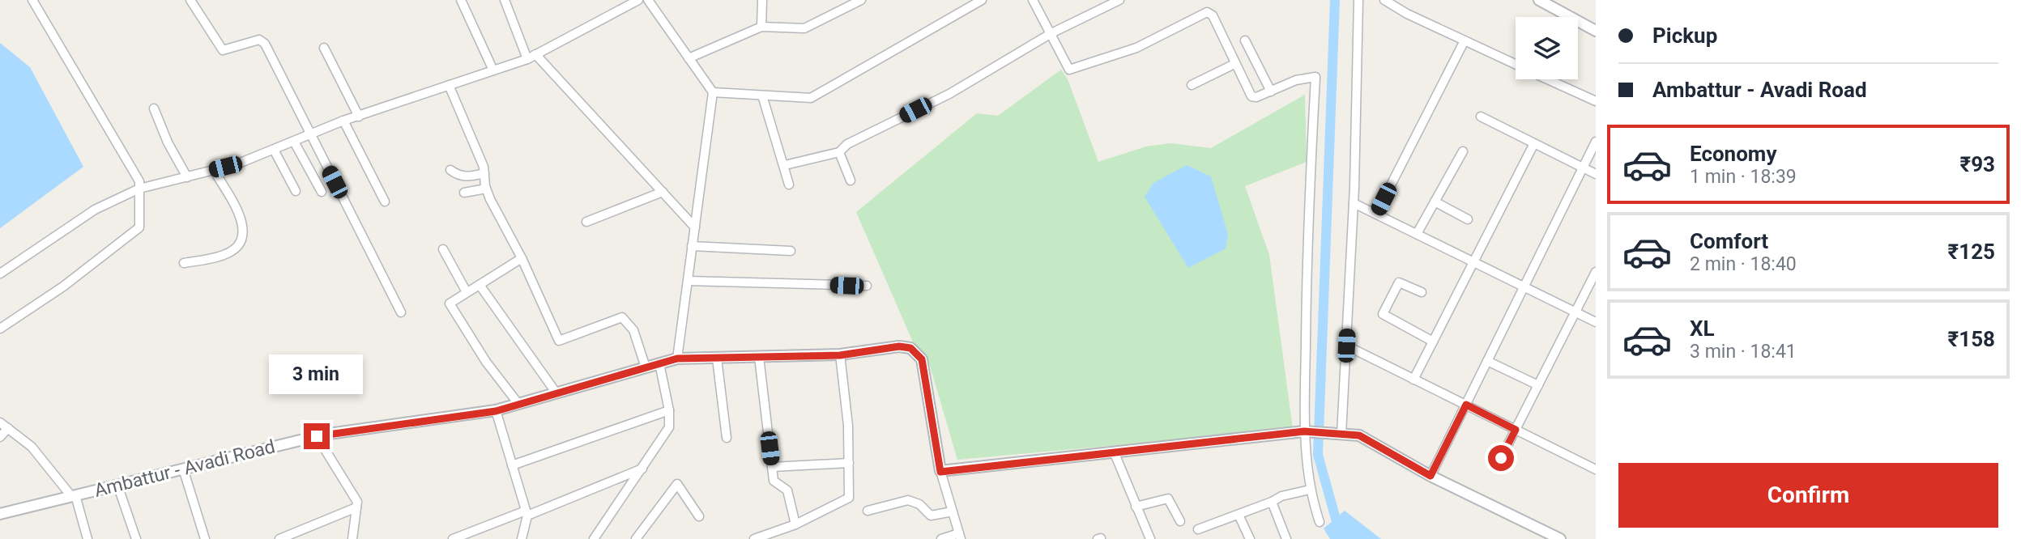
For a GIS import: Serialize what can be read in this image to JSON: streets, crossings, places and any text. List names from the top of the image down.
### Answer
{
  "streets": {
    "street": ["Ambattur - Avadi Road"]
  },
  "page": {
    "banner": ["Pickup", "Ambattur - Avadi Road"],
    "list": [
      {
        "name": "Economy",
        "note": "1 min · 18:39",
        "value": "₹93"
      },
      {
        "name": "Comfort",
        "note": "2 min · 18:40",
        "value": "₹125"
      },
      {
        "name": "XL",
        "note": "3 min · 18:41",
        "value": "₹158"
      }
    ],
    "bubble": "3 min",
    "buttons": "Confirm"
  }
}
